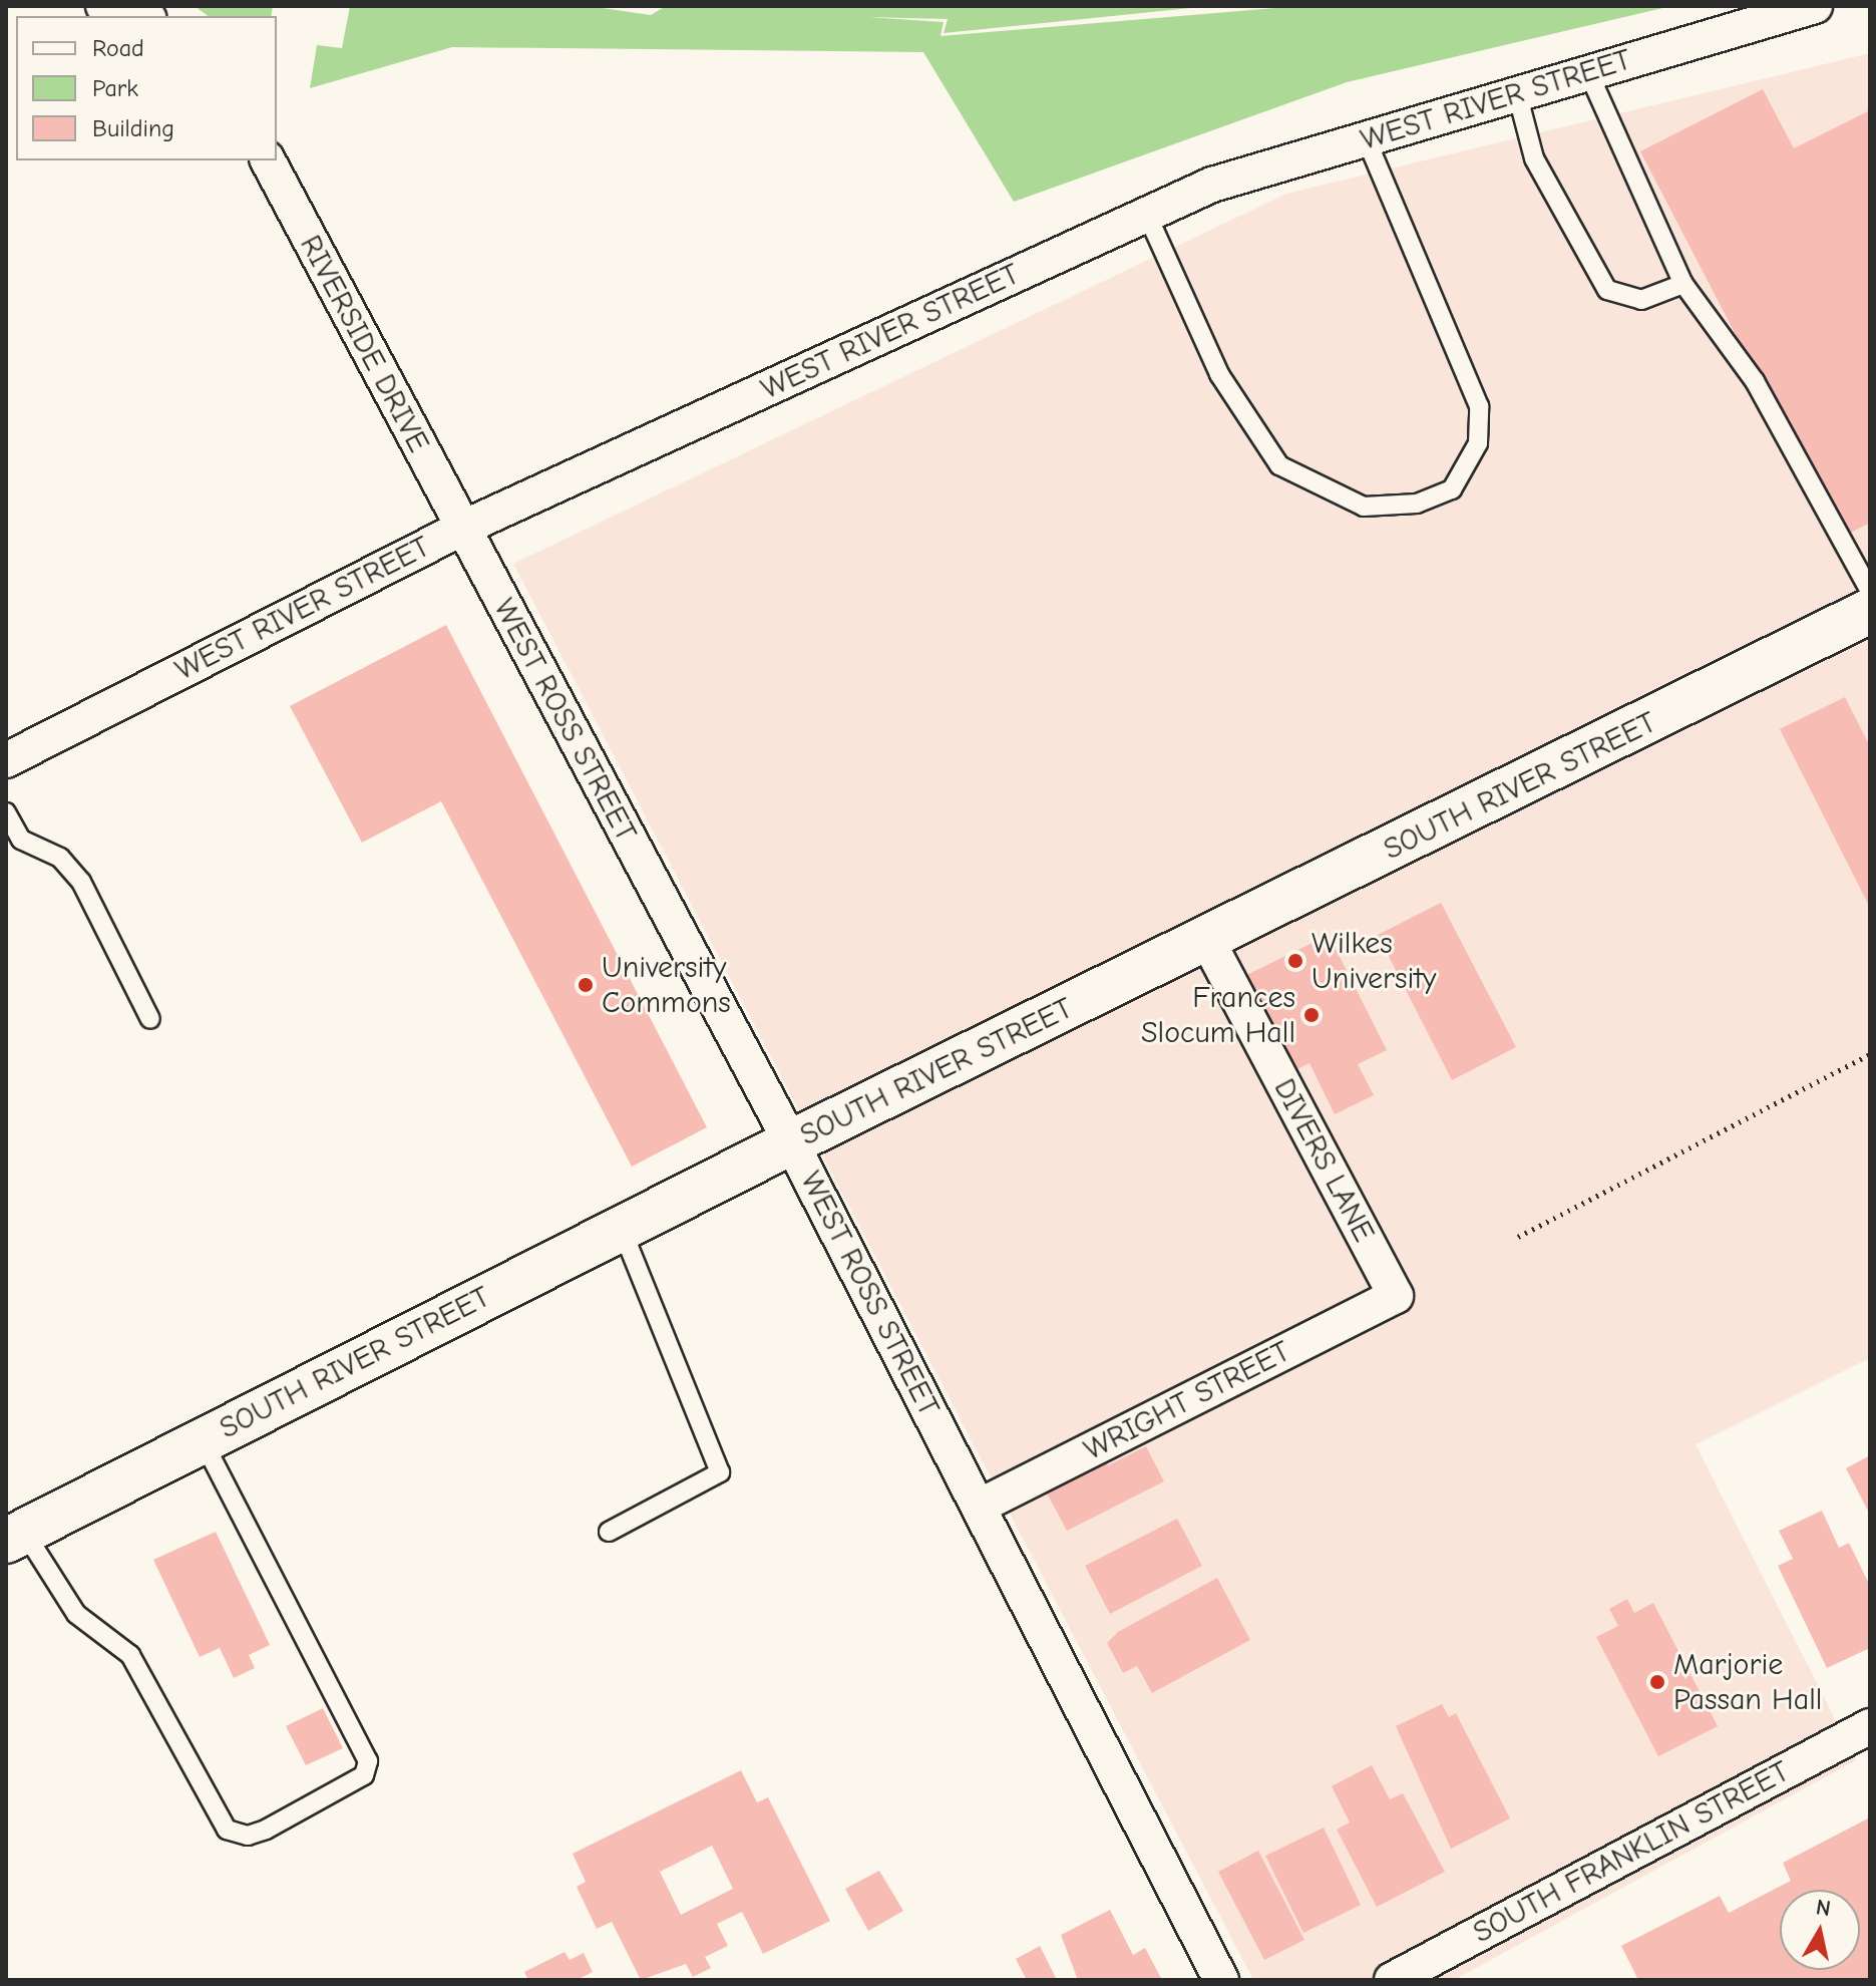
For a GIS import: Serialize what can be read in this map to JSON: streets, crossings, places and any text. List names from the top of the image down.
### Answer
{
  "streets": {
    "main road": ["SOUTH RIVER STREET"],
    "street": [
      "WEST RIVER STREET",
      "RIVERSIDE DRIVE",
      "WEST ROSS STREET",
      "DIVERS LANE",
      "WRIGHT STREET",
      "SOUTH FRANKLIN STREET"
    ]
  },
  "crossings": [
    ["WEST RIVER STREET", "RIVERSIDE DRIVE"],
    ["WEST RIVER STREET", "WEST ROSS STREET"],
    ["RIVERSIDE DRIVE", "WEST ROSS STREET"],
    ["WEST ROSS STREET", "SOUTH RIVER STREET"],
    ["WEST ROSS STREET", "WRIGHT STREET"],
    ["SOUTH RIVER STREET", "DIVERS LANE"],
    ["DIVERS LANE", "WRIGHT STREET"]
  ],
  "places": [
    "Wilkes University",
    "University Commons",
    "Frances Slocum Hall",
    "Marjorie Passan Hall"
  ],
  "legend": ["Road", "Park", "Building"],
  "north": "top"
}
